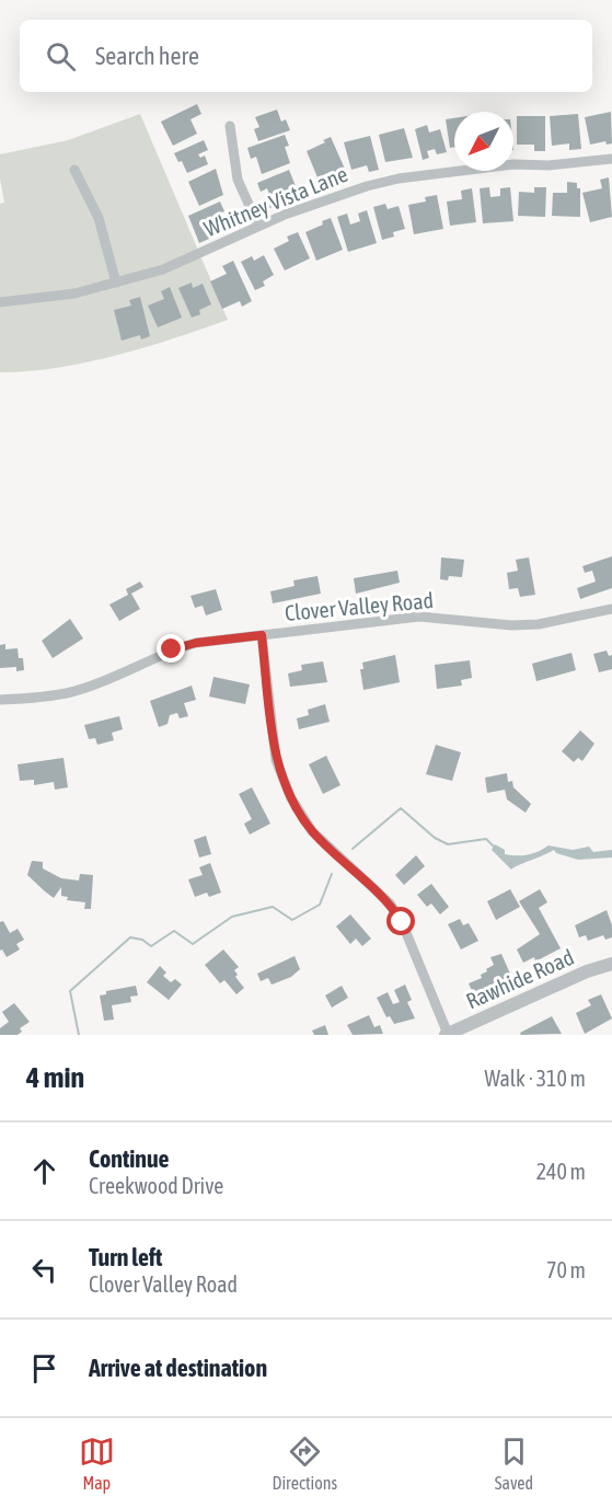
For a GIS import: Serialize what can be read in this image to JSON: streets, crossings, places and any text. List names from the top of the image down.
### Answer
{
  "streets": {
    "street": ["Whitney Vista Lane", "Clover Valley Road", "Rawhide Road"]
  },
  "north": "bottom left",
  "page": {
    "search": "Search here",
    "heading": ["4 min", "Walk · 310 m"],
    "list": [
      ["Continue", "Creekwood Drive", "240 m"],
      ["Turn left", "Clover Valley Road", "70 m"],
      "Arrive at destination"
    ],
    "nav": ["Map", "Directions", "Saved"]
  }
}
